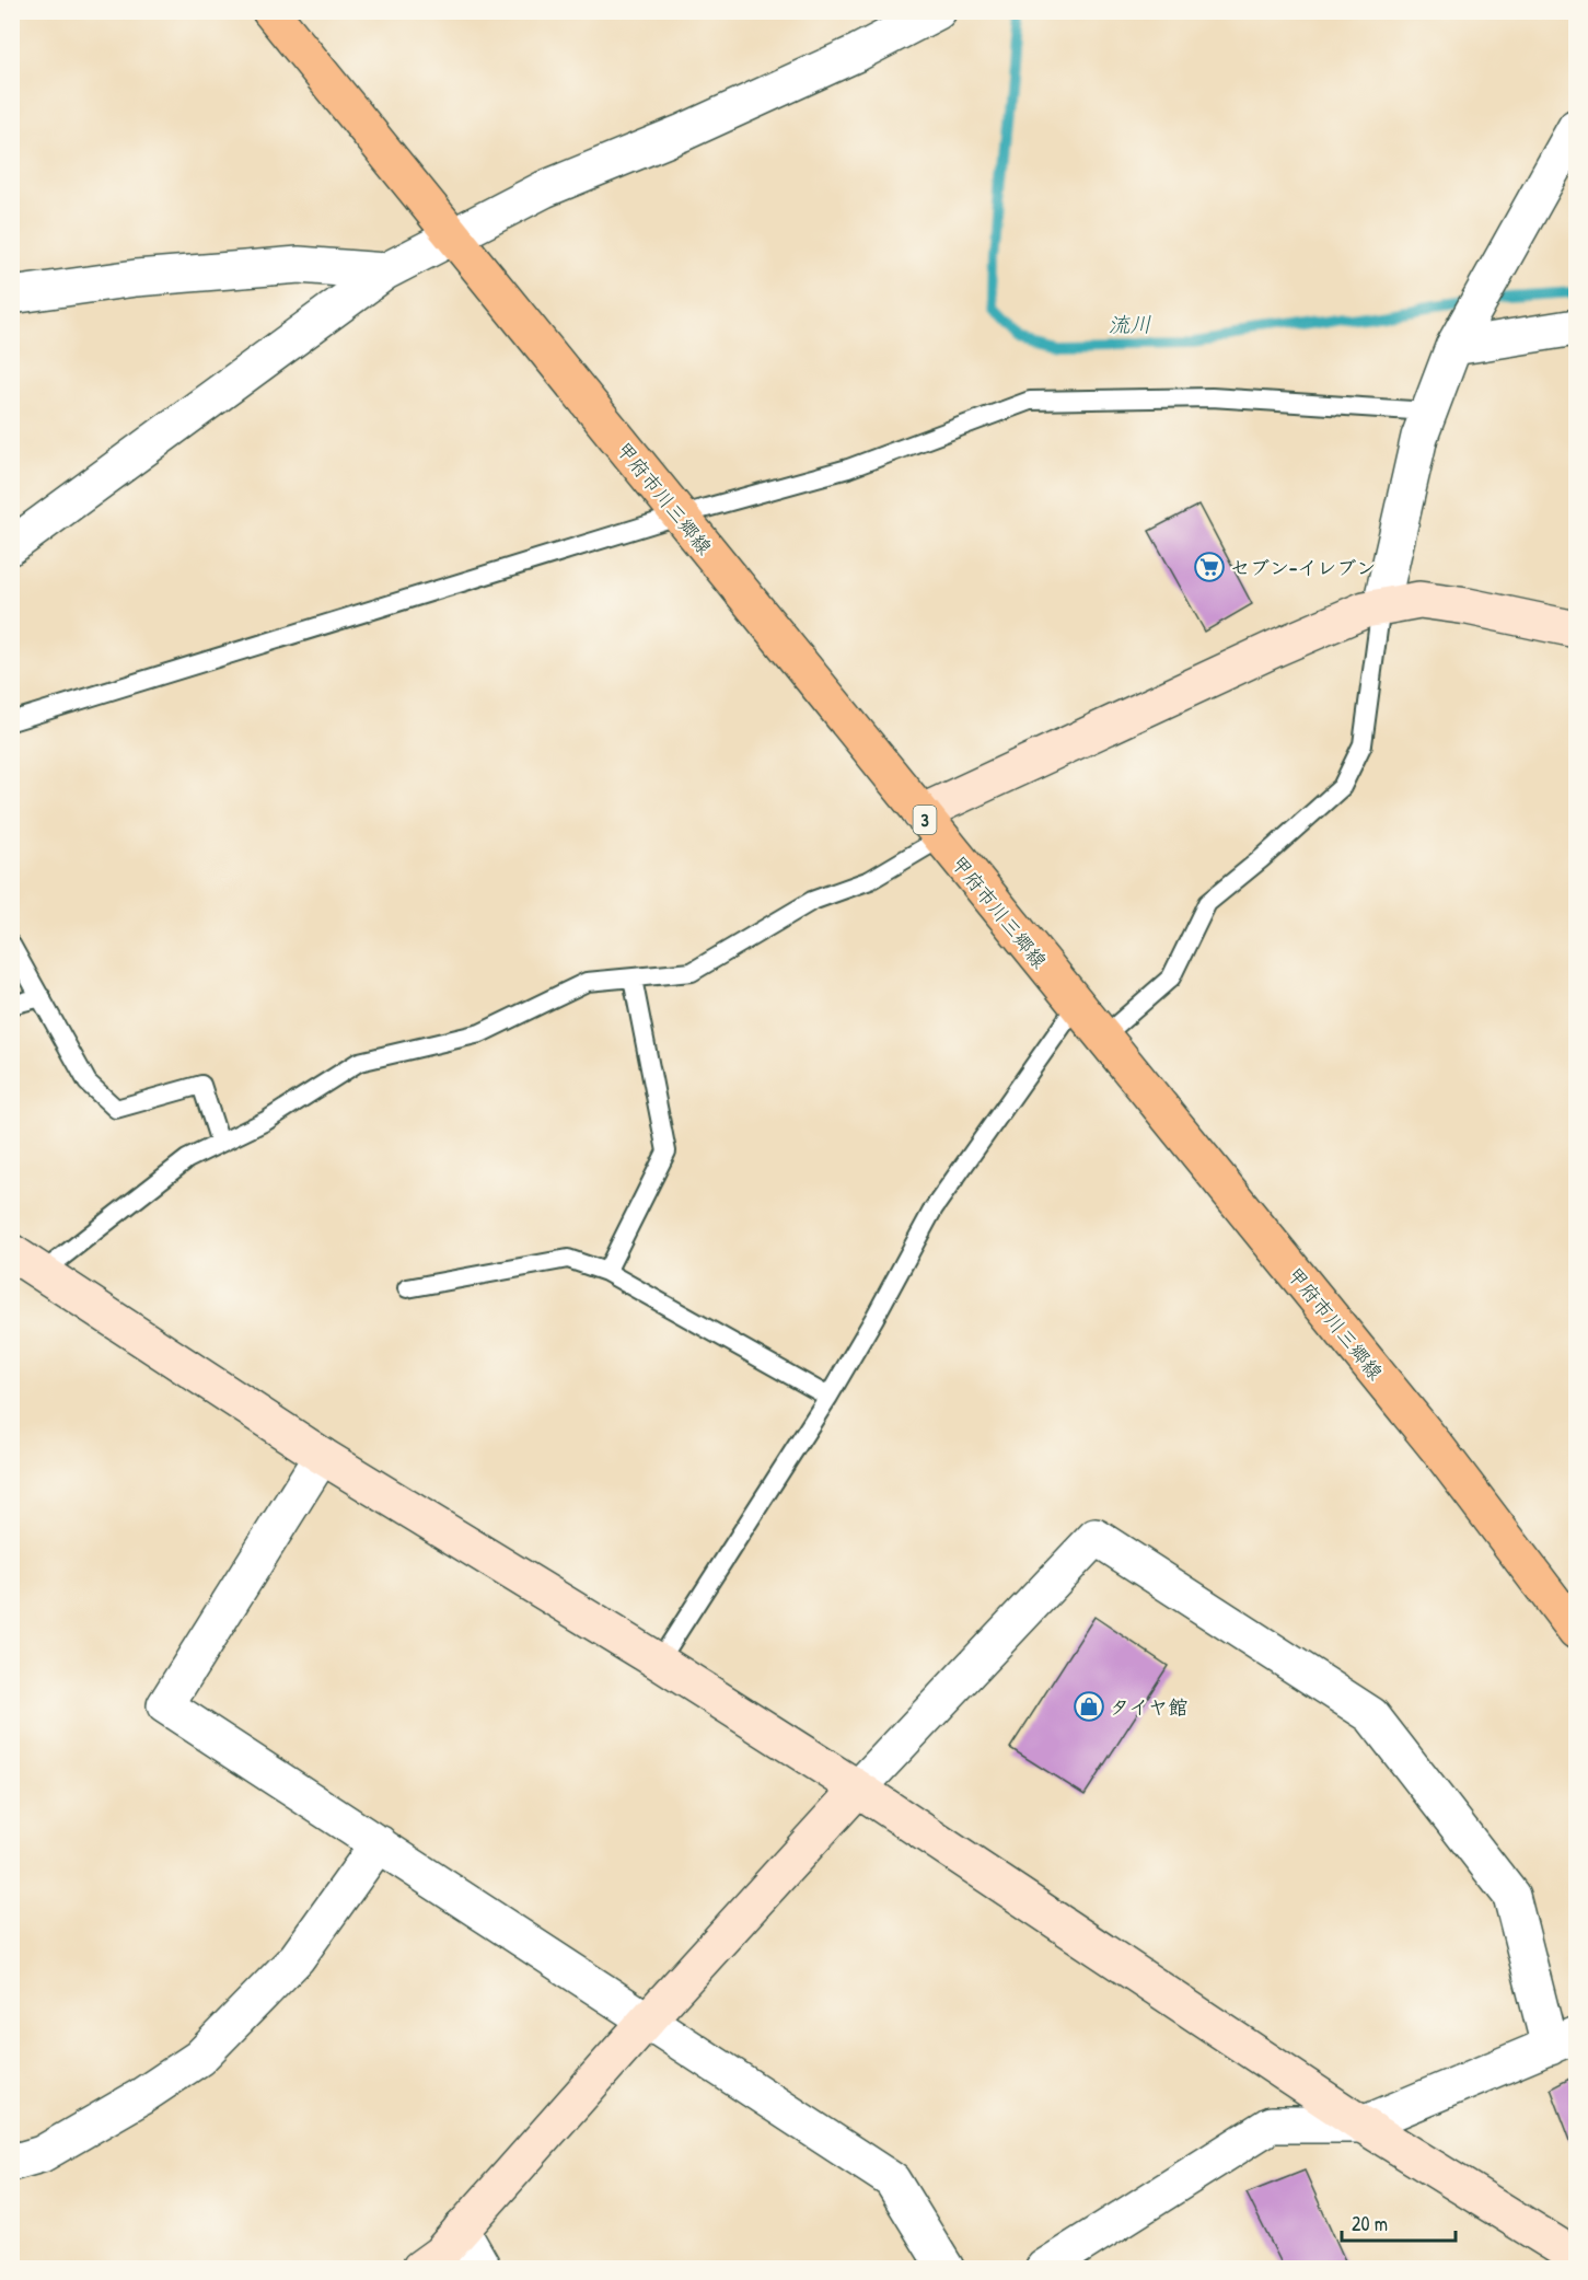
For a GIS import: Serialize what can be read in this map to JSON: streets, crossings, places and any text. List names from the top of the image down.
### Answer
{
  "streets": {
    "main road": ["甲府市川三郷線", "3"]
  },
  "water": ["流川"],
  "places": {
    "supermarket": ["セブン-イレブン"],
    "shop": ["タイヤ館"]
  },
  "scale_bar": "20 m"
}
